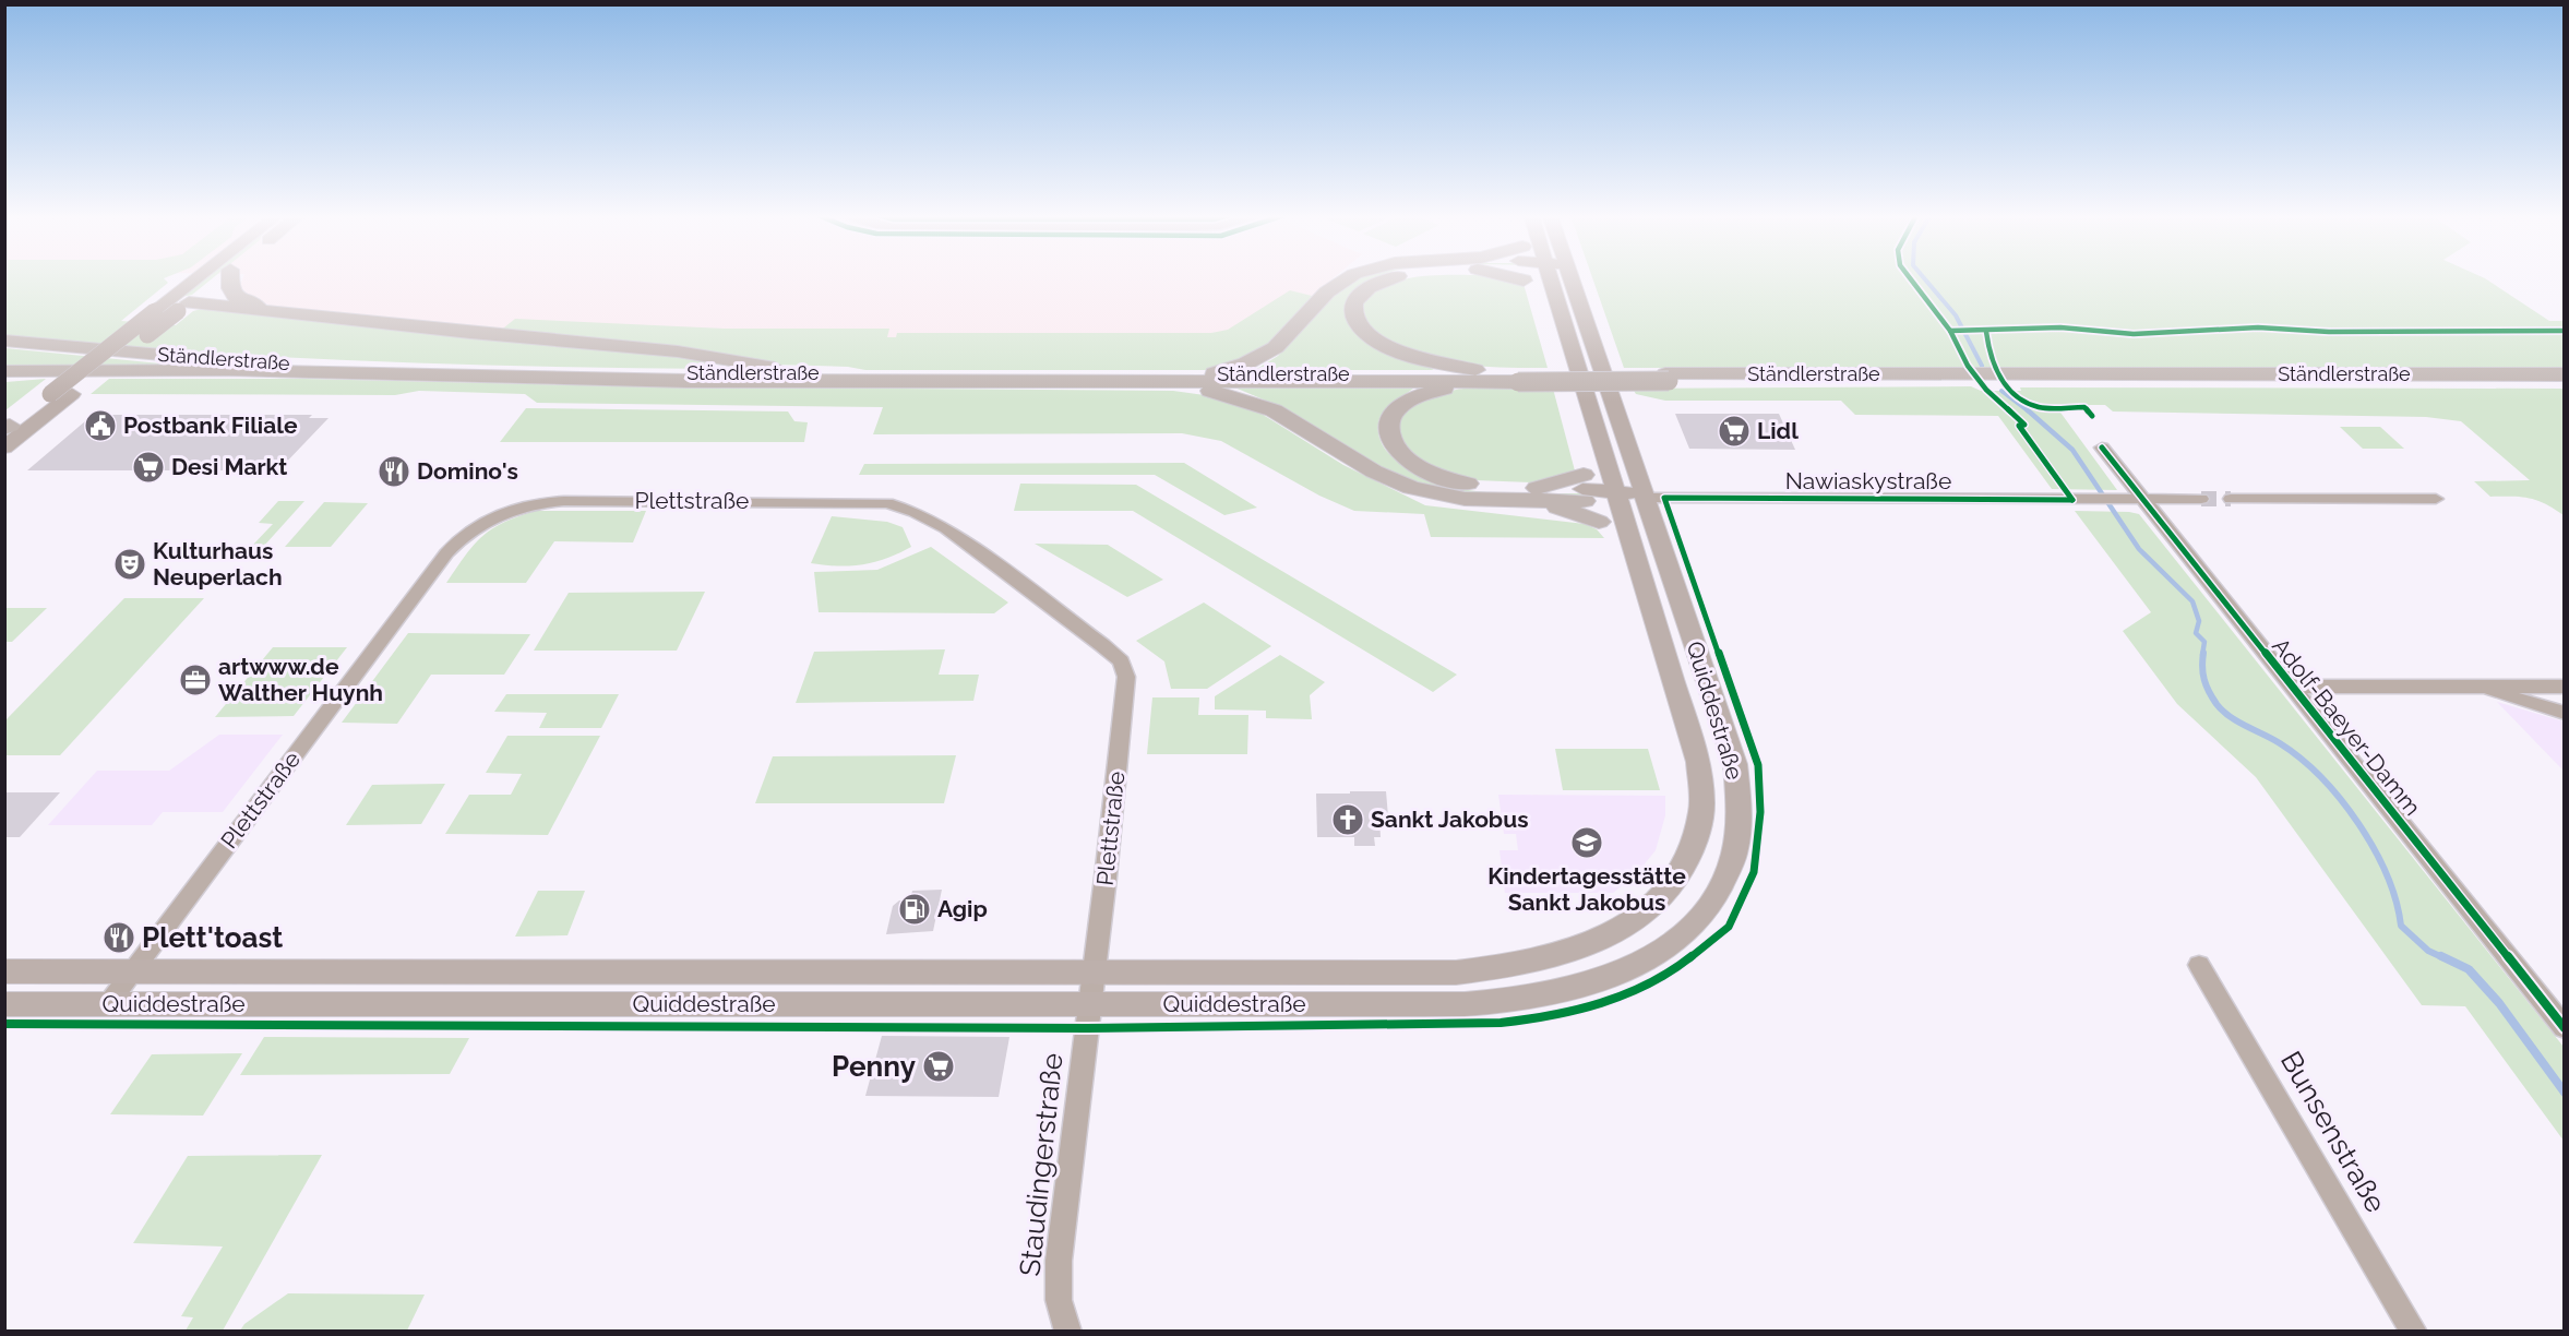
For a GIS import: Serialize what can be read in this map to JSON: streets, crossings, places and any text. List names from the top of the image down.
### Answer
{
  "streets": {
    "highway": ["Ständlerstraße"],
    "main road": ["Quiddestraße"],
    "street": [
      "Nawiaskystraße",
      "Plettstraße",
      "Adolf-Baeyer-Damm",
      "Bunsenstraße",
      "Staudingerstraße"
    ]
  },
  "crossings": [
    ["Nawiaskystraße", "Quiddestraße"],
    ["Nawiaskystraße", "Adolf-Baeyer-Damm"],
    ["Plettstraße", "Quiddestraße"],
    ["Plettstraße", "Staudingerstraße"],
    ["Quiddestraße", "Staudingerstraße"]
  ],
  "places": {
    "public building": ["Postbank Filiale"],
    "supermarket": ["Lidl", "Desi Markt", "Penny"],
    "restaurant": ["Domino's", "Plett'toast"],
    "theatre": ["Kulturhaus Neuperlach"],
    "office": ["artwww.de Walther Huynh"],
    "church": ["Sankt Jakobus"],
    "school or university": ["Kindertagesstätte Sankt Jakobus"],
    "fuel station": ["Agip"]
  }
}
